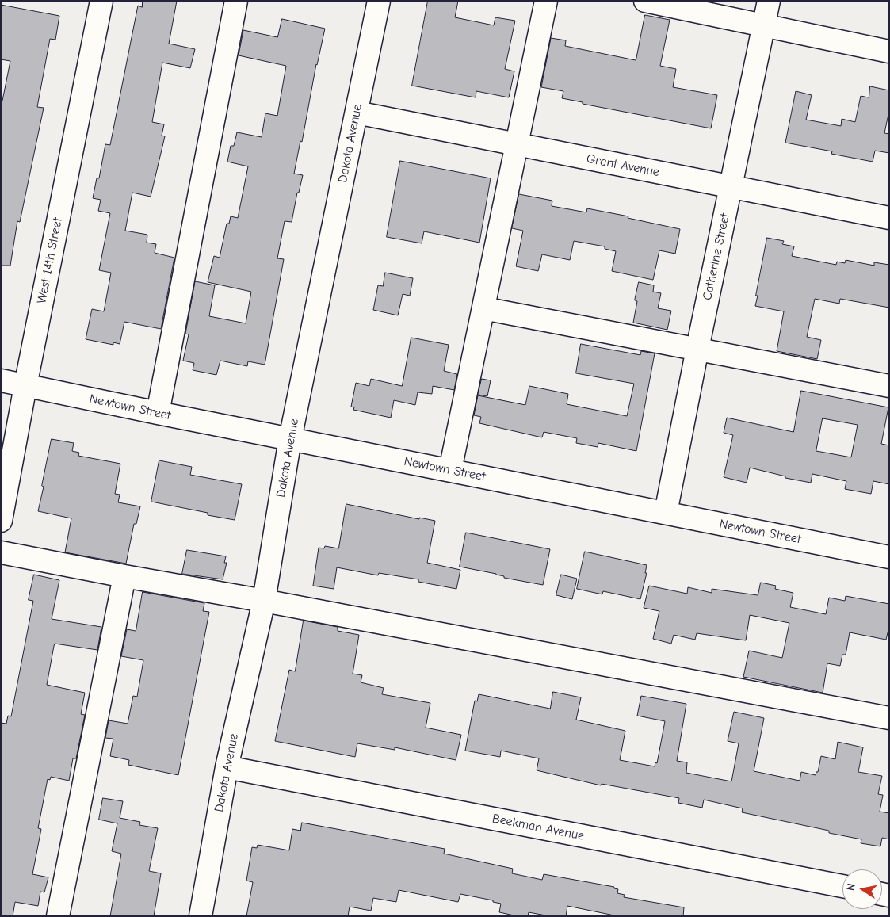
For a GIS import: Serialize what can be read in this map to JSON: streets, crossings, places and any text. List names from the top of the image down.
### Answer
{
  "streets": {
    "street": [
      "Dakota Avenue",
      "Grant Avenue",
      "Catherine Street",
      "West 14th Street",
      "Newtown Street",
      "Beekman Avenue"
    ]
  },
  "crossings": [
    ["Dakota Avenue", "Grant Avenue"],
    ["Dakota Avenue", "Newtown Street"],
    ["Dakota Avenue", "Beekman Avenue"],
    ["Grant Avenue", "Catherine Street"],
    ["Catherine Street", "Newtown Street"],
    ["West 14th Street", "Newtown Street"]
  ],
  "north": "left"
}
